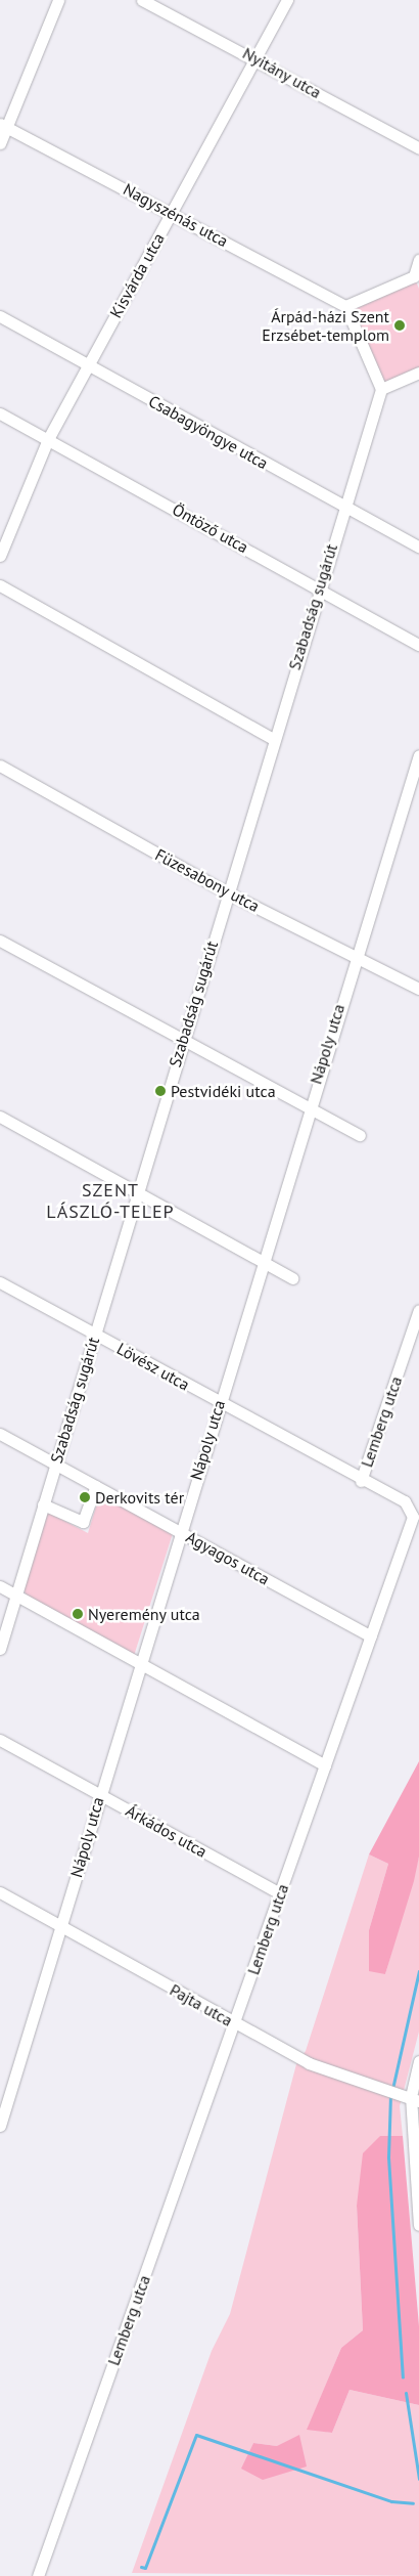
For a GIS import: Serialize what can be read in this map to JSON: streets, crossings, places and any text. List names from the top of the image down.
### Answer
{
  "streets": {
    "street": [
      "Nyitány utca",
      "Nagyszénás utca",
      "Kisvárda utca",
      "Csabagyöngye utca",
      "Öntöző utca",
      "Szabadság sugárút",
      "Füzesabony utca",
      "Nápoly utca",
      "Lövész utca",
      "Lemberg utca",
      "Agyagos utca",
      "Árkádos utca",
      "Pajta utca"
    ]
  },
  "crossings": [
    ["Nyitány utca", "Kisvárda utca"],
    ["Nagyszénás utca", "Kisvárda utca"],
    ["Kisvárda utca", "Csabagyöngye utca"],
    ["Kisvárda utca", "Öntöző utca"],
    ["Csabagyöngye utca", "Szabadság sugárút"],
    ["Öntöző utca", "Szabadság sugárút"],
    ["Szabadság sugárút", "Füzesabony utca"],
    ["Szabadság sugárút", "Lövész utca"],
    ["Szabadság sugárút", "Agyagos utca"],
    ["Füzesabony utca", "Nápoly utca"],
    ["Nápoly utca", "Lövész utca"],
    ["Nápoly utca", "Agyagos utca"],
    ["Nápoly utca", "Árkádos utca"],
    ["Nápoly utca", "Pajta utca"],
    ["Lövész utca", "Lemberg utca"],
    ["Lemberg utca", "Agyagos utca"],
    ["Lemberg utca", "Árkádos utca"],
    ["Lemberg utca", "Pajta utca"]
  ],
  "districts": ["SZENT LÁSZLÓ-TELEP"],
  "places": [
    "Árpád-házi Szent Erzsébet-templom",
    "Pestvidéki utca",
    "Derkovits tér",
    "Nyeremény utca"
  ]
}
